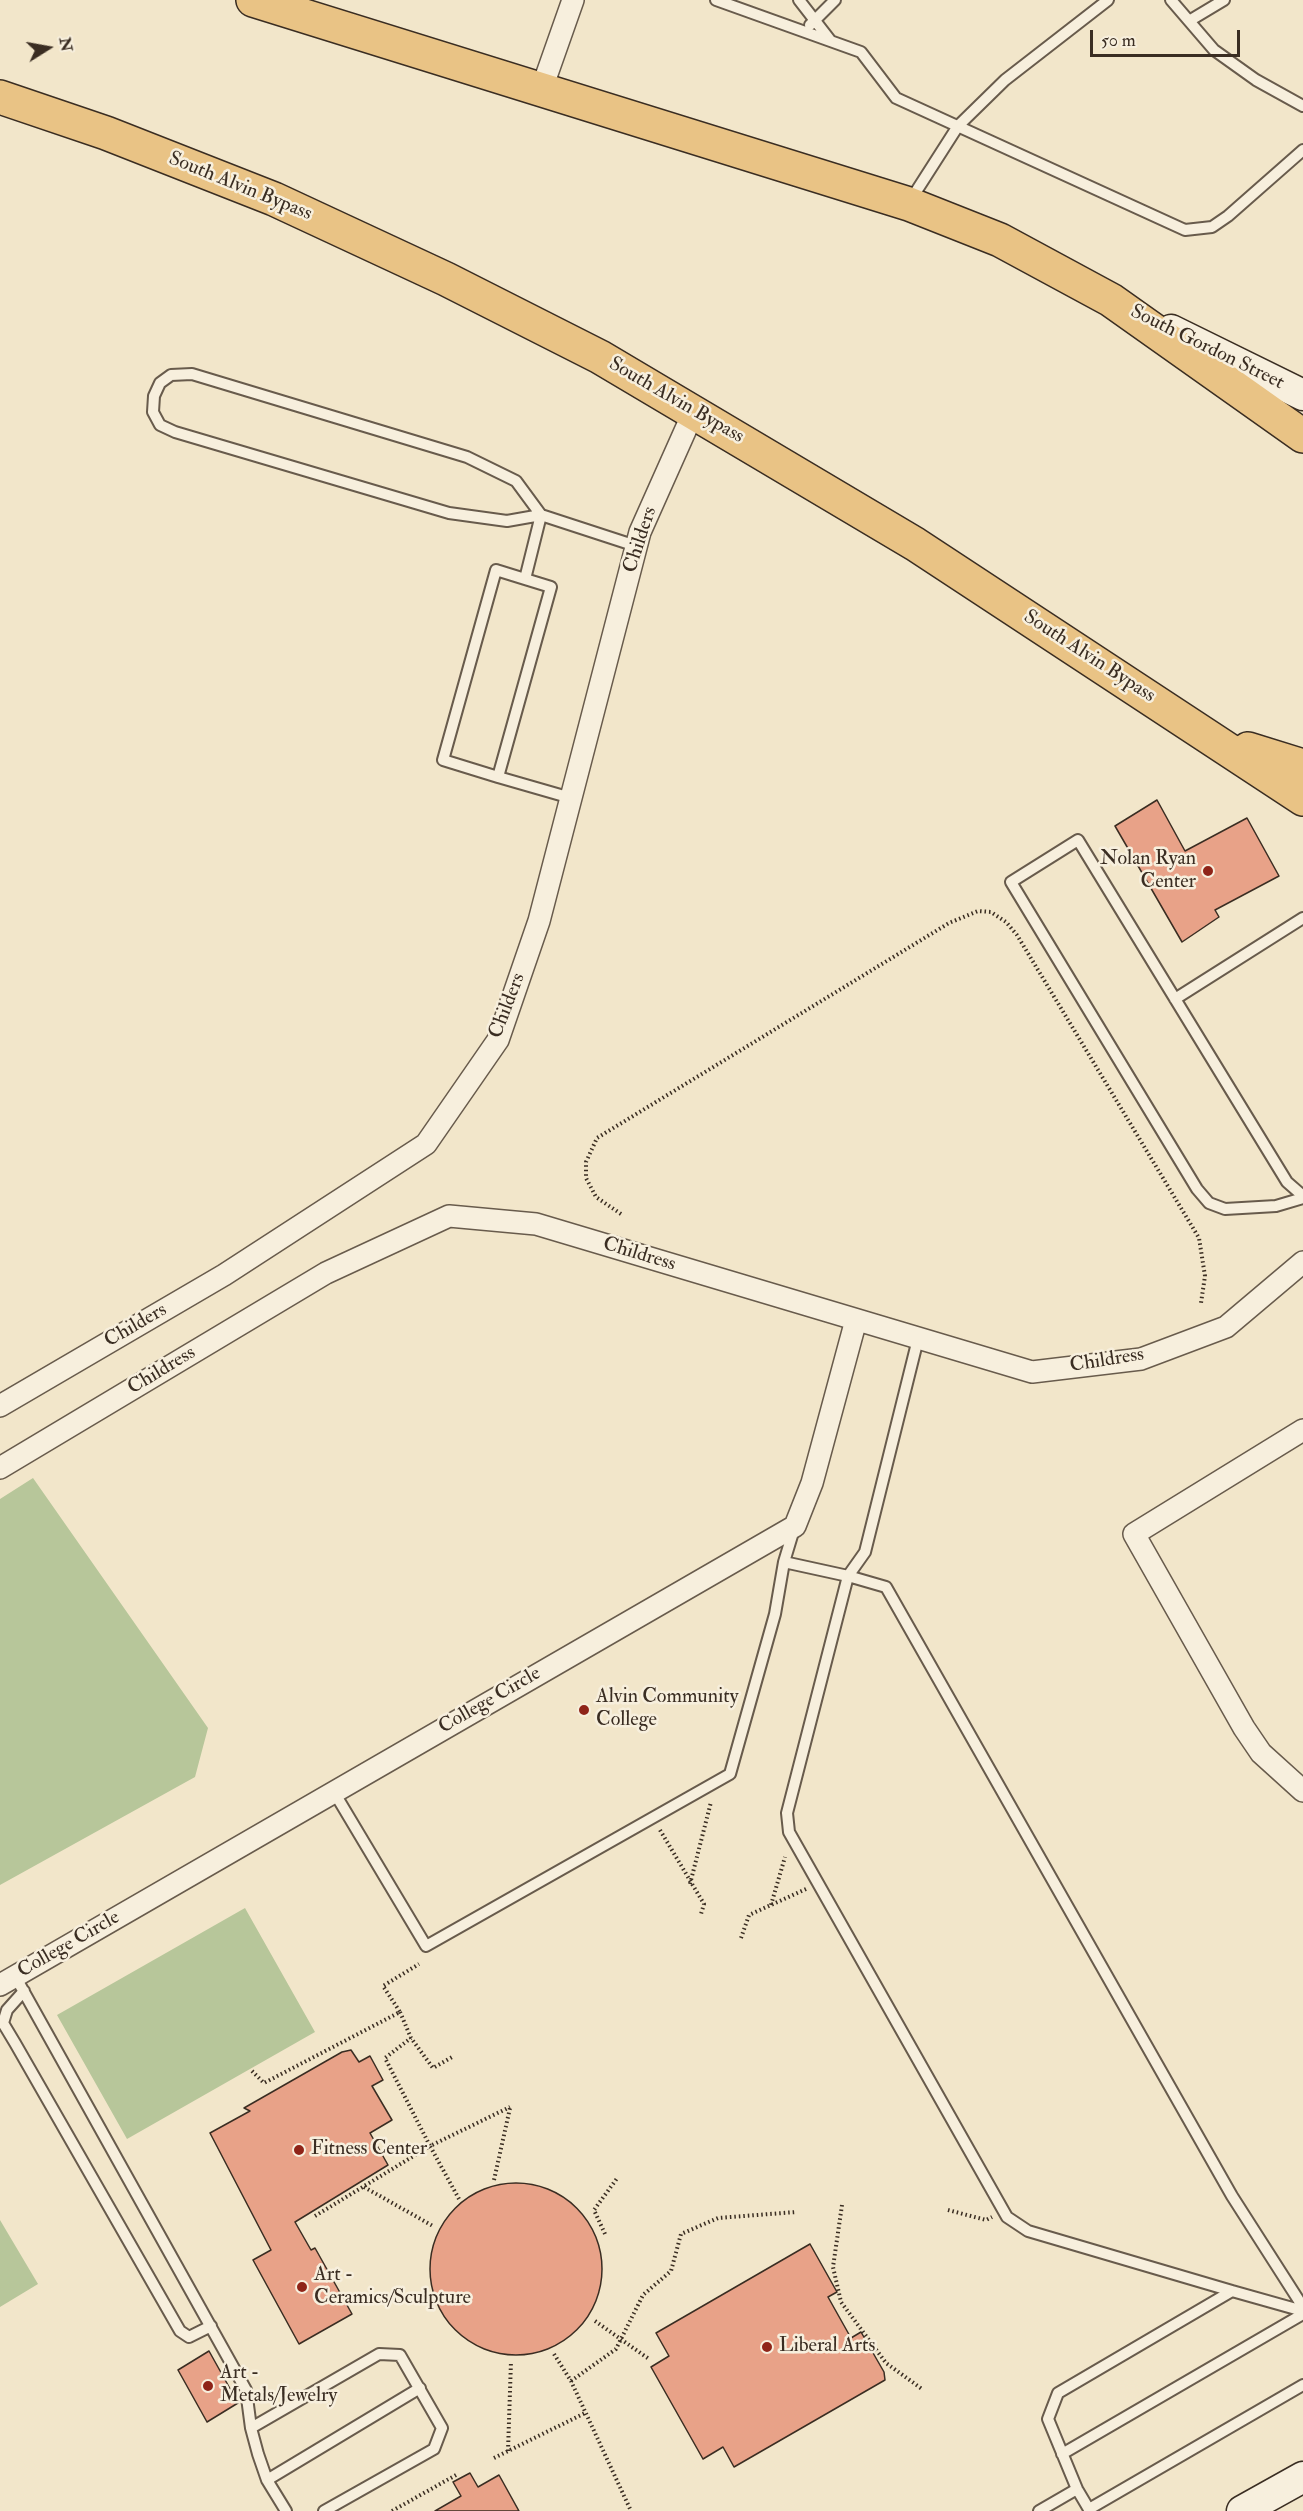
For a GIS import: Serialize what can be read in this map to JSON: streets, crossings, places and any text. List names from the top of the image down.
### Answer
{
  "streets": {
    "main road": ["South Alvin Bypass", "South Gordon Street"],
    "street": ["Childers", "Childress", "College Circle"]
  },
  "crossings": [
    ["South Alvin Bypass", "Childers"]
  ],
  "places": [
    "Nolan Ryan Center",
    "Alvin Community College",
    "Fitness Center",
    "Art - Ceramics/Sculpture",
    "Liberal Arts",
    "Art - Metals/Jewelry"
  ],
  "scale_bar": "50 m",
  "north": "right"
}
